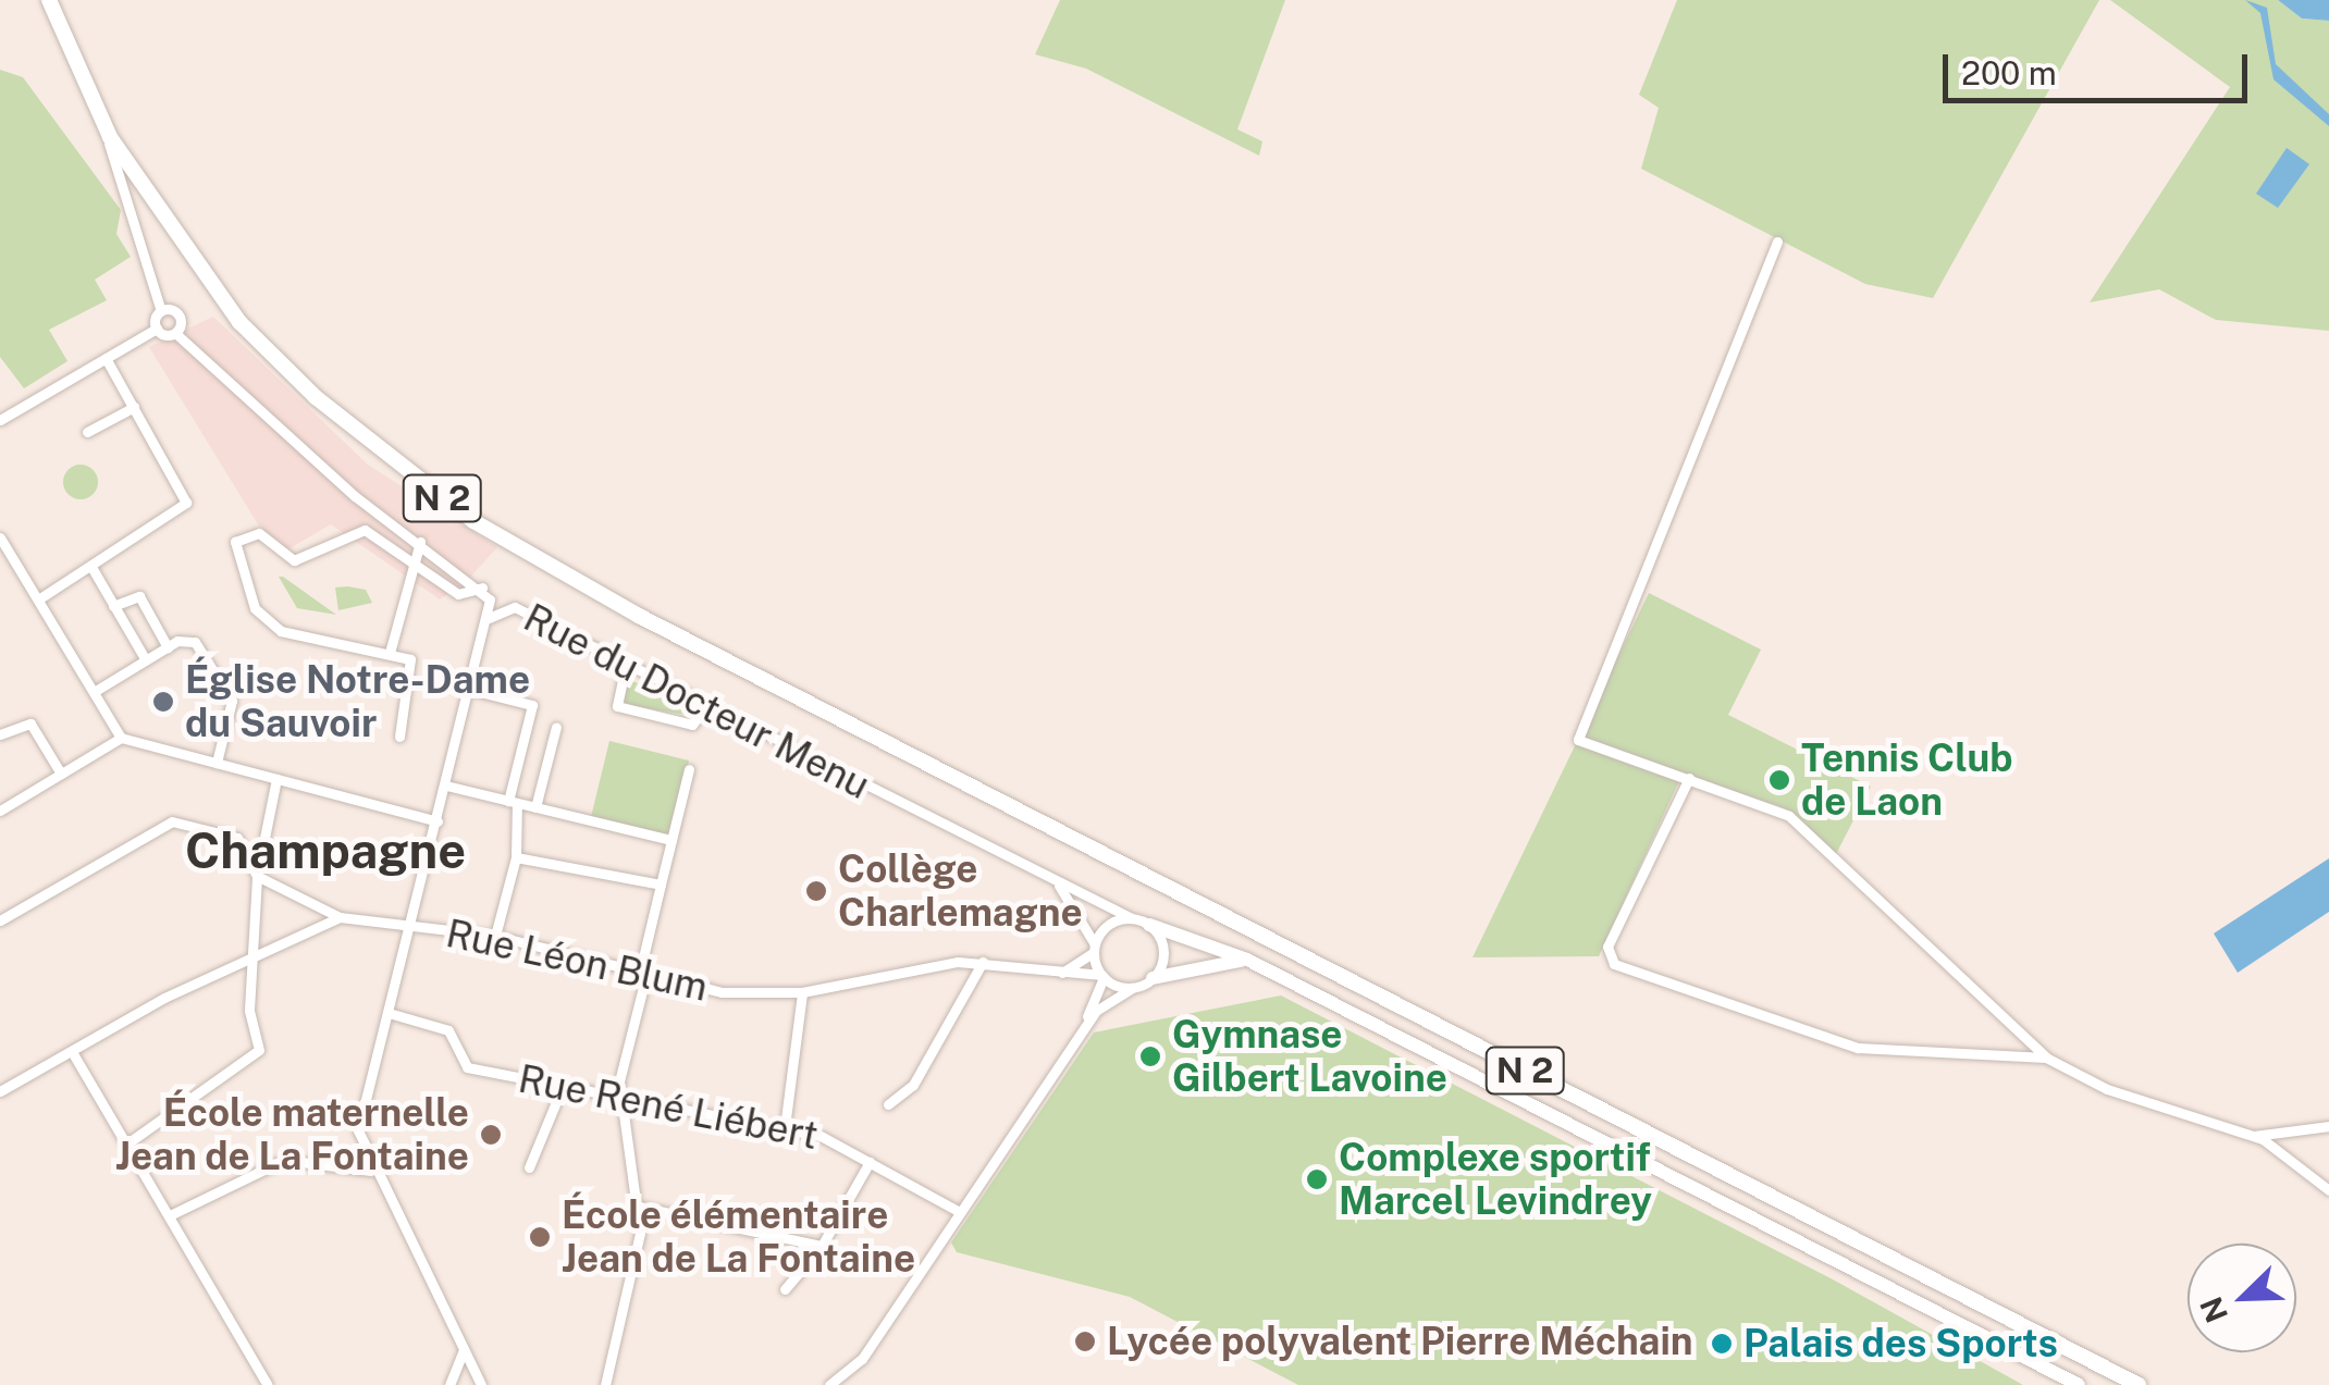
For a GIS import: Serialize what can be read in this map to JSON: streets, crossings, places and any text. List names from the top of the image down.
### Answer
{
  "streets": {
    "main road": ["N 2"],
    "street": ["Rue du Docteur Menu", "Rue Léon Blum", "Rue René Liébert"]
  },
  "crossings": [
    ["Rue du Docteur Menu", "Rue Léon Blum"]
  ],
  "districts": ["Champagne"],
  "places": [
    "Église Notre-Dame du Sauvoir",
    "Tennis Club de Laon",
    "Collège Charlemagne",
    "Gymnase Gilbert Lavoine",
    "École maternelle Jean de La Fontaine",
    "Complexe sportif Marcel Levindrey",
    "École élémentaire Jean de La Fontaine",
    "Lycée polyvalent Pierre Méchain",
    "Palais des Sports"
  ],
  "scale_bar": "200 m",
  "north": "bottom left"
}
